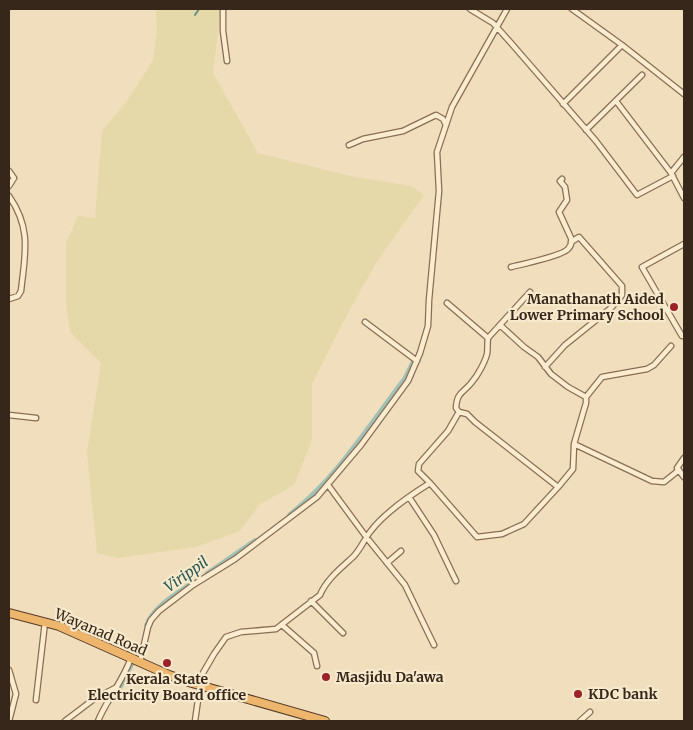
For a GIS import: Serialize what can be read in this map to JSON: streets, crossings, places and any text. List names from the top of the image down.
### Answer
{
  "streets": {
    "highway": ["Wayanad Road"]
  },
  "water": ["Virippil"],
  "places": [
    "Manathanath Aided Lower Primary School",
    "Kerala State Electricity Board office",
    "Masjidu Da'awa",
    "KDC bank"
  ]
}
